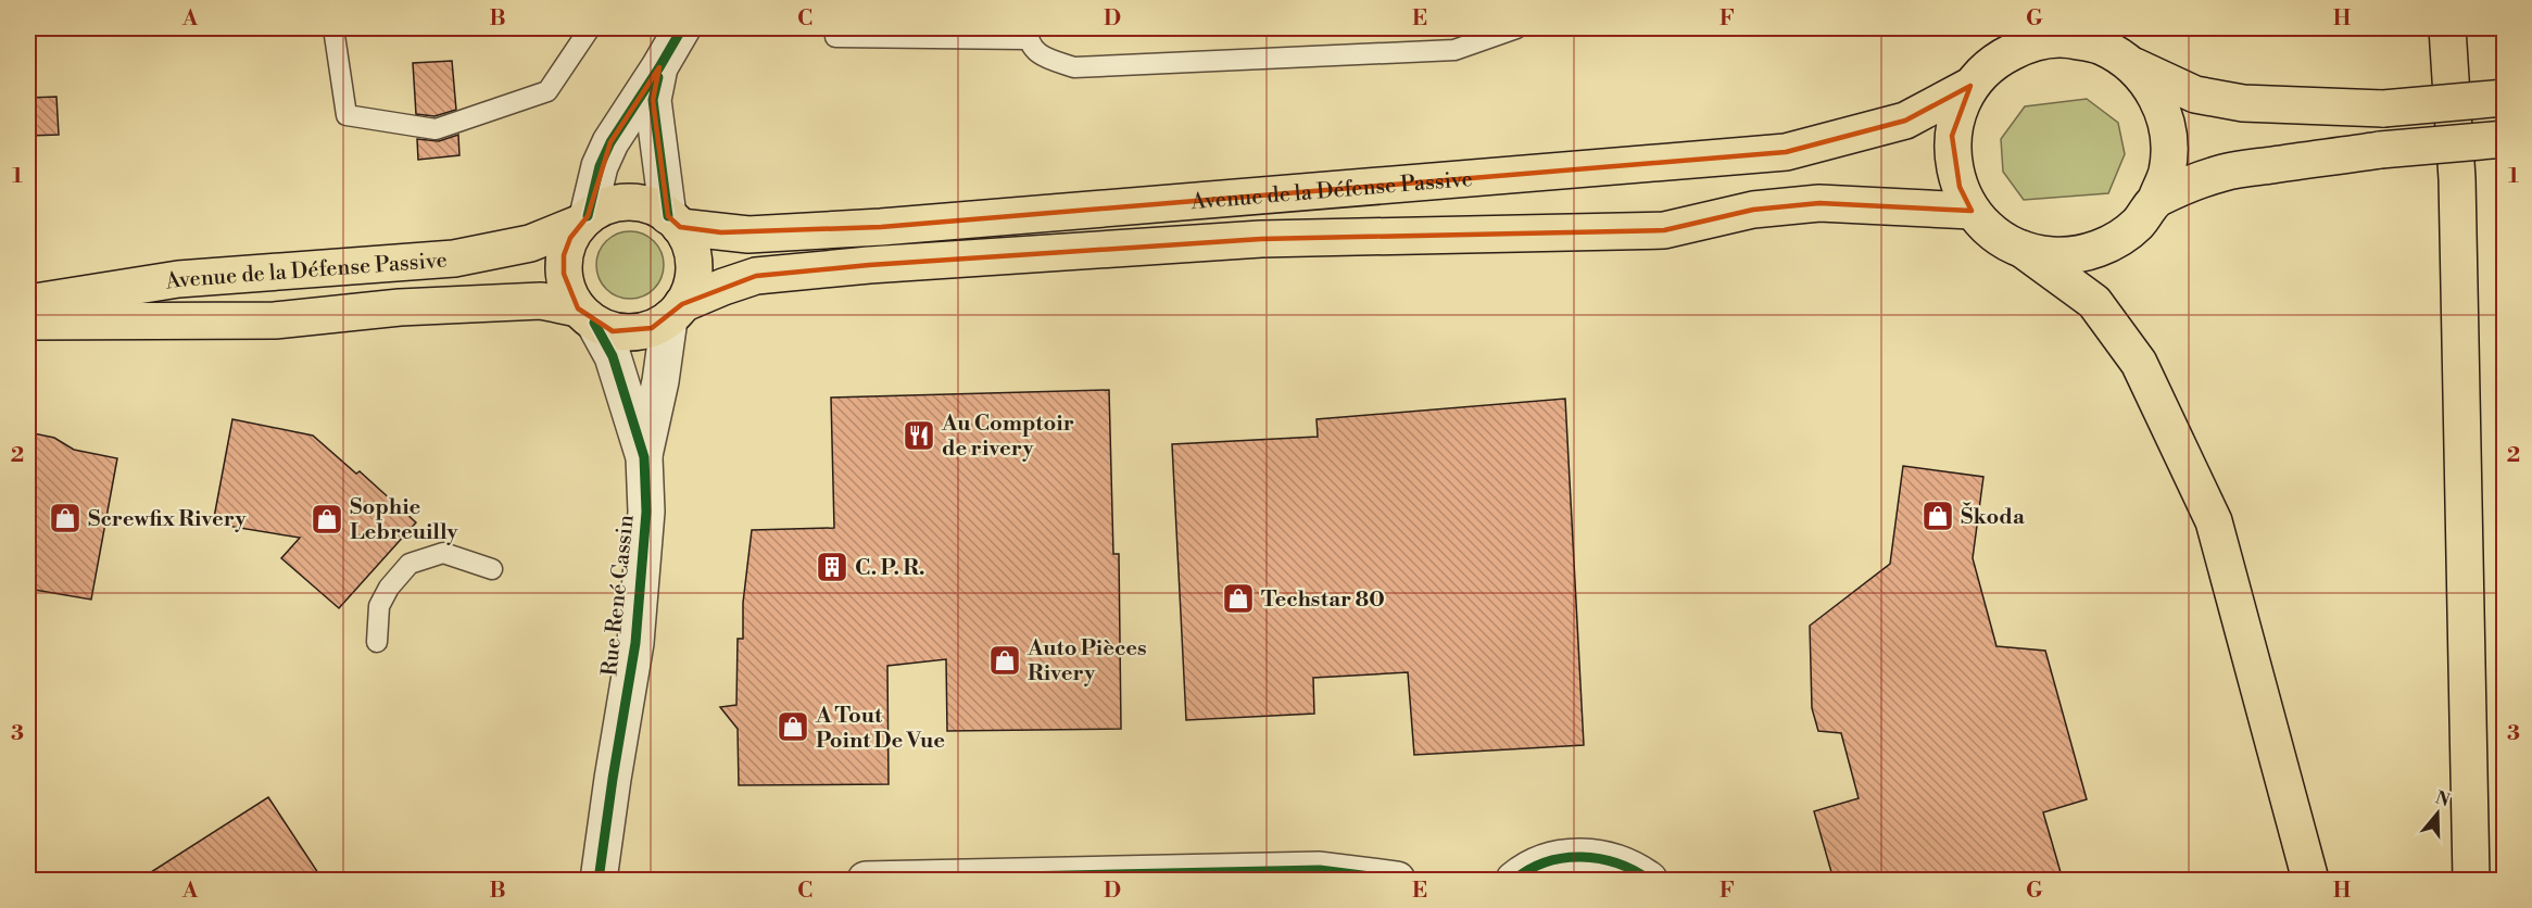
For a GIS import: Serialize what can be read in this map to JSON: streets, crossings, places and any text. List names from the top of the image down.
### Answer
{
  "streets": {
    "main road": ["Avenue de la Défense Passive"],
    "street": ["Rue René Cassin"]
  },
  "crossings": [
    ["Avenue de la Défense Passive", "Rue René Cassin"]
  ],
  "places": {
    "restaurant": ["Au Comptoir de rivery"],
    "shop": [
      "Škoda",
      "Screwfix Rivery",
      "Sophie Lebreuilly",
      "Techstar 80",
      "Auto Pièces Rivery",
      "A Tout Point De Vue"
    ],
    "building": ["C. P. R."]
  },
  "north": "top",
  "grid": {
    "columns": [
      "A",
      "B",
      "C",
      "D",
      "E",
      "F",
      "G",
      "H"
    ],
    "rows": ["1", "2", "3"]
  }
}
